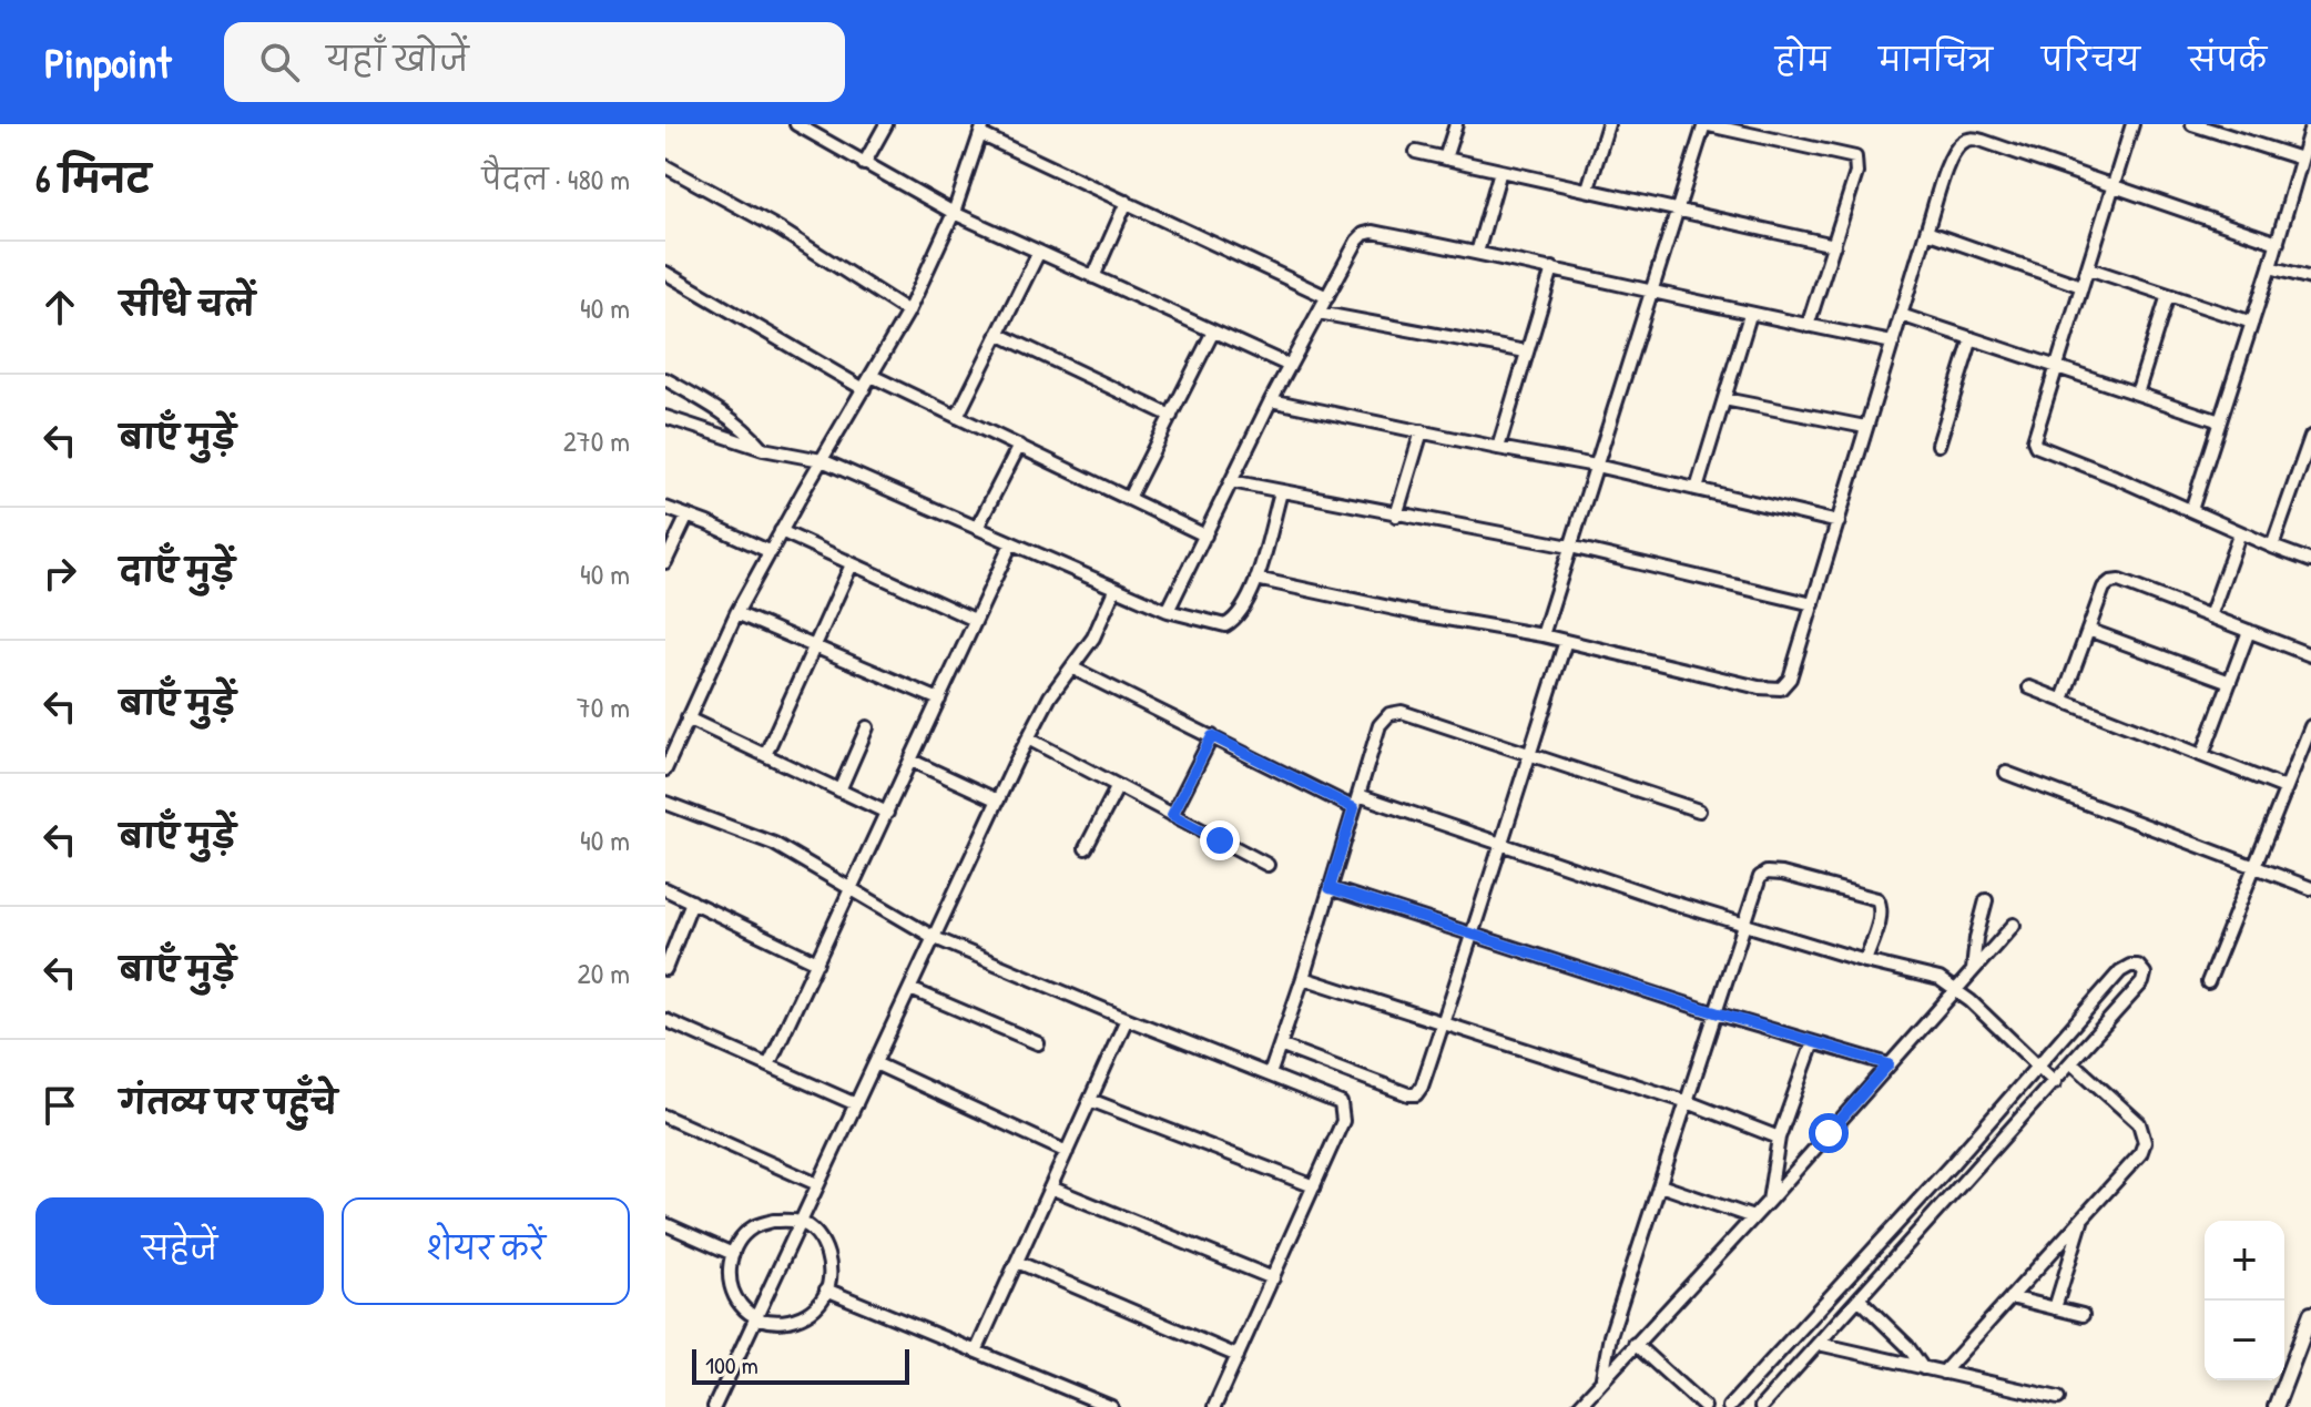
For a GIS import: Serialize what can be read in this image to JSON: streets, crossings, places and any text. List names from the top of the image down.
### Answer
{
  "scale_bar": "100 m",
  "page": {
    "header": "Pinpoint",
    "search": "यहाँ खोजें",
    "nav": [
      "होम",
      "मानचित्र",
      "परिचय",
      "संपर्क"
    ],
    "heading": ["6 मिनट", "पैदल · 480 m"],
    "list": [
      ["सीधे चलें", "40 m"],
      ["बाएँ मुड़ें", "270 m"],
      ["दाएँ मुड़ें", "40 m"],
      ["बाएँ मुड़ें", "70 m"],
      ["बाएँ मुड़ें", "40 m"],
      ["बाएँ मुड़ें", "20 m"],
      "गंतव्य पर पहुँचे"
    ],
    "buttons": ["सहेजें", "शेयर करें"],
    "map_buttons": ["+", "−"],
    "scale": "100 m"
  }
}
